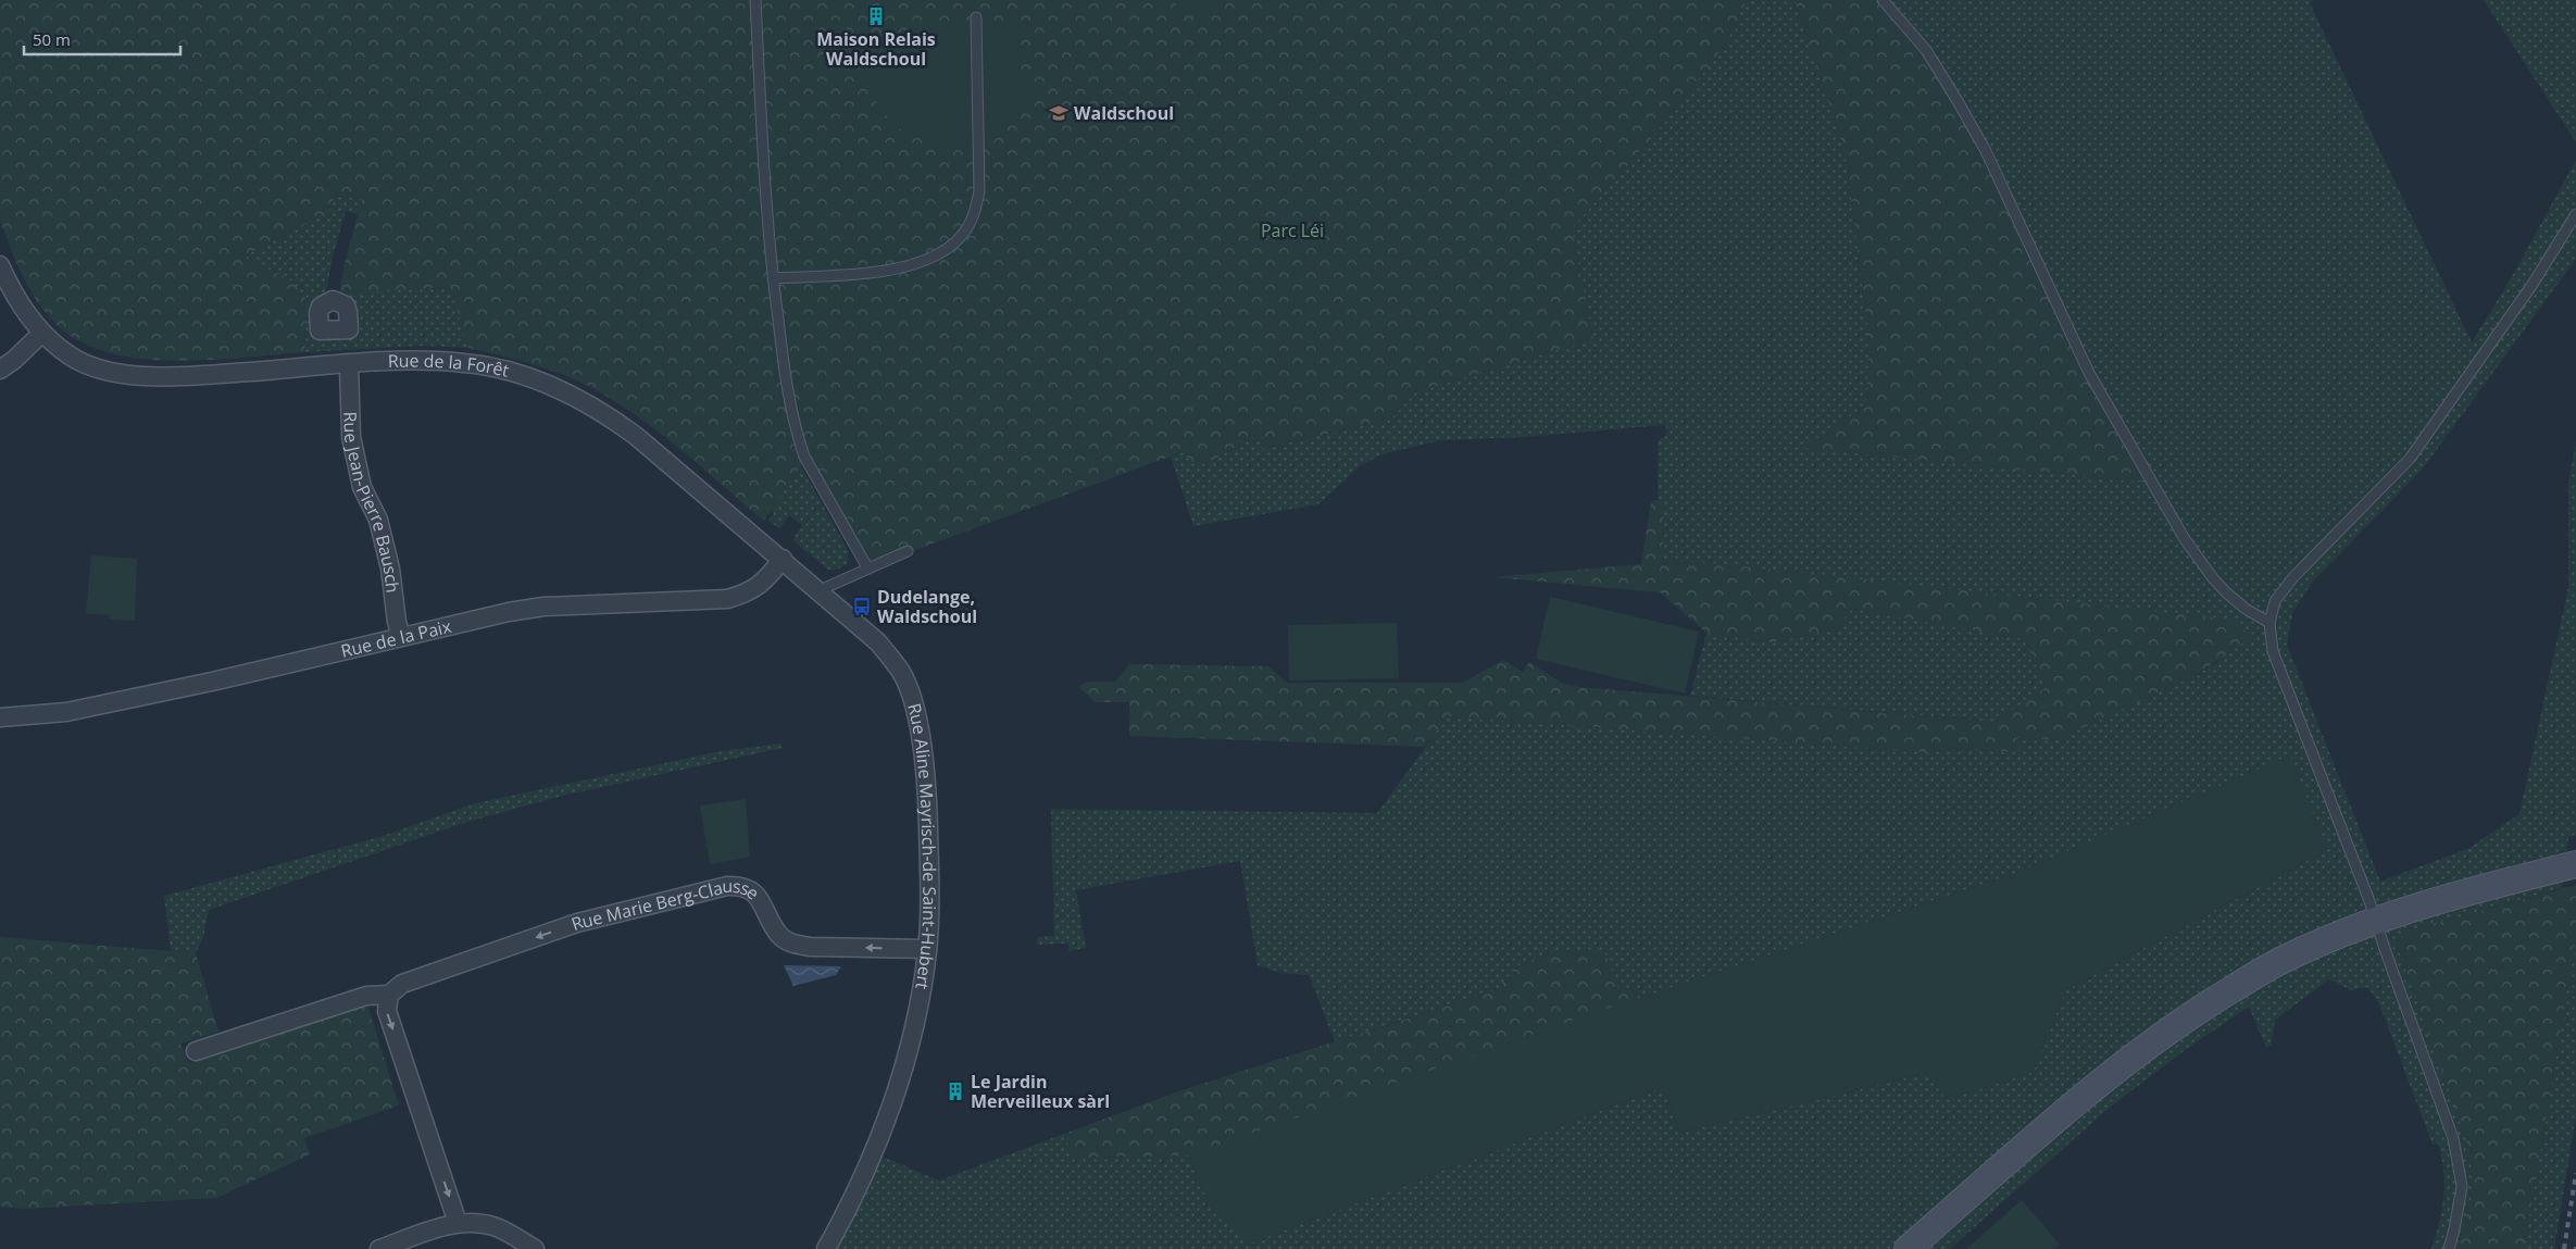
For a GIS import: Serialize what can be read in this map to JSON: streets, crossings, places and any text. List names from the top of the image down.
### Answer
{
  "streets": {
    "street": [
      "Rue de la Forêt",
      "Rue Jean-Pierre Bausch",
      "Rue de la Paix",
      "Rue Aline Mayrisch-de Saint-Hubert",
      "Rue Marie Berg-Clausse"
    ]
  },
  "crossings": [
    ["Rue de la Forêt", "Rue Jean-Pierre Bausch"],
    ["Rue de la Forêt", "Rue de la Paix"],
    ["Rue de la Forêt", "Rue Aline Mayrisch-de Saint-Hubert"],
    ["Rue Jean-Pierre Bausch", "Rue de la Paix"],
    ["Rue Aline Mayrisch-de Saint-Hubert", "Rue Marie Berg-Clausse"]
  ],
  "one_way": ["Rue Marie Berg-Clausse"],
  "parks": ["Parc Léi"],
  "places": {
    "building": ["Maison Relais Waldschoul", "Le Jardin Merveilleux sàrl"],
    "school or university": ["Waldschoul"],
    "bus stop": ["Dudelange, Waldschoul"]
  },
  "scale_bar": "50 m"
}
